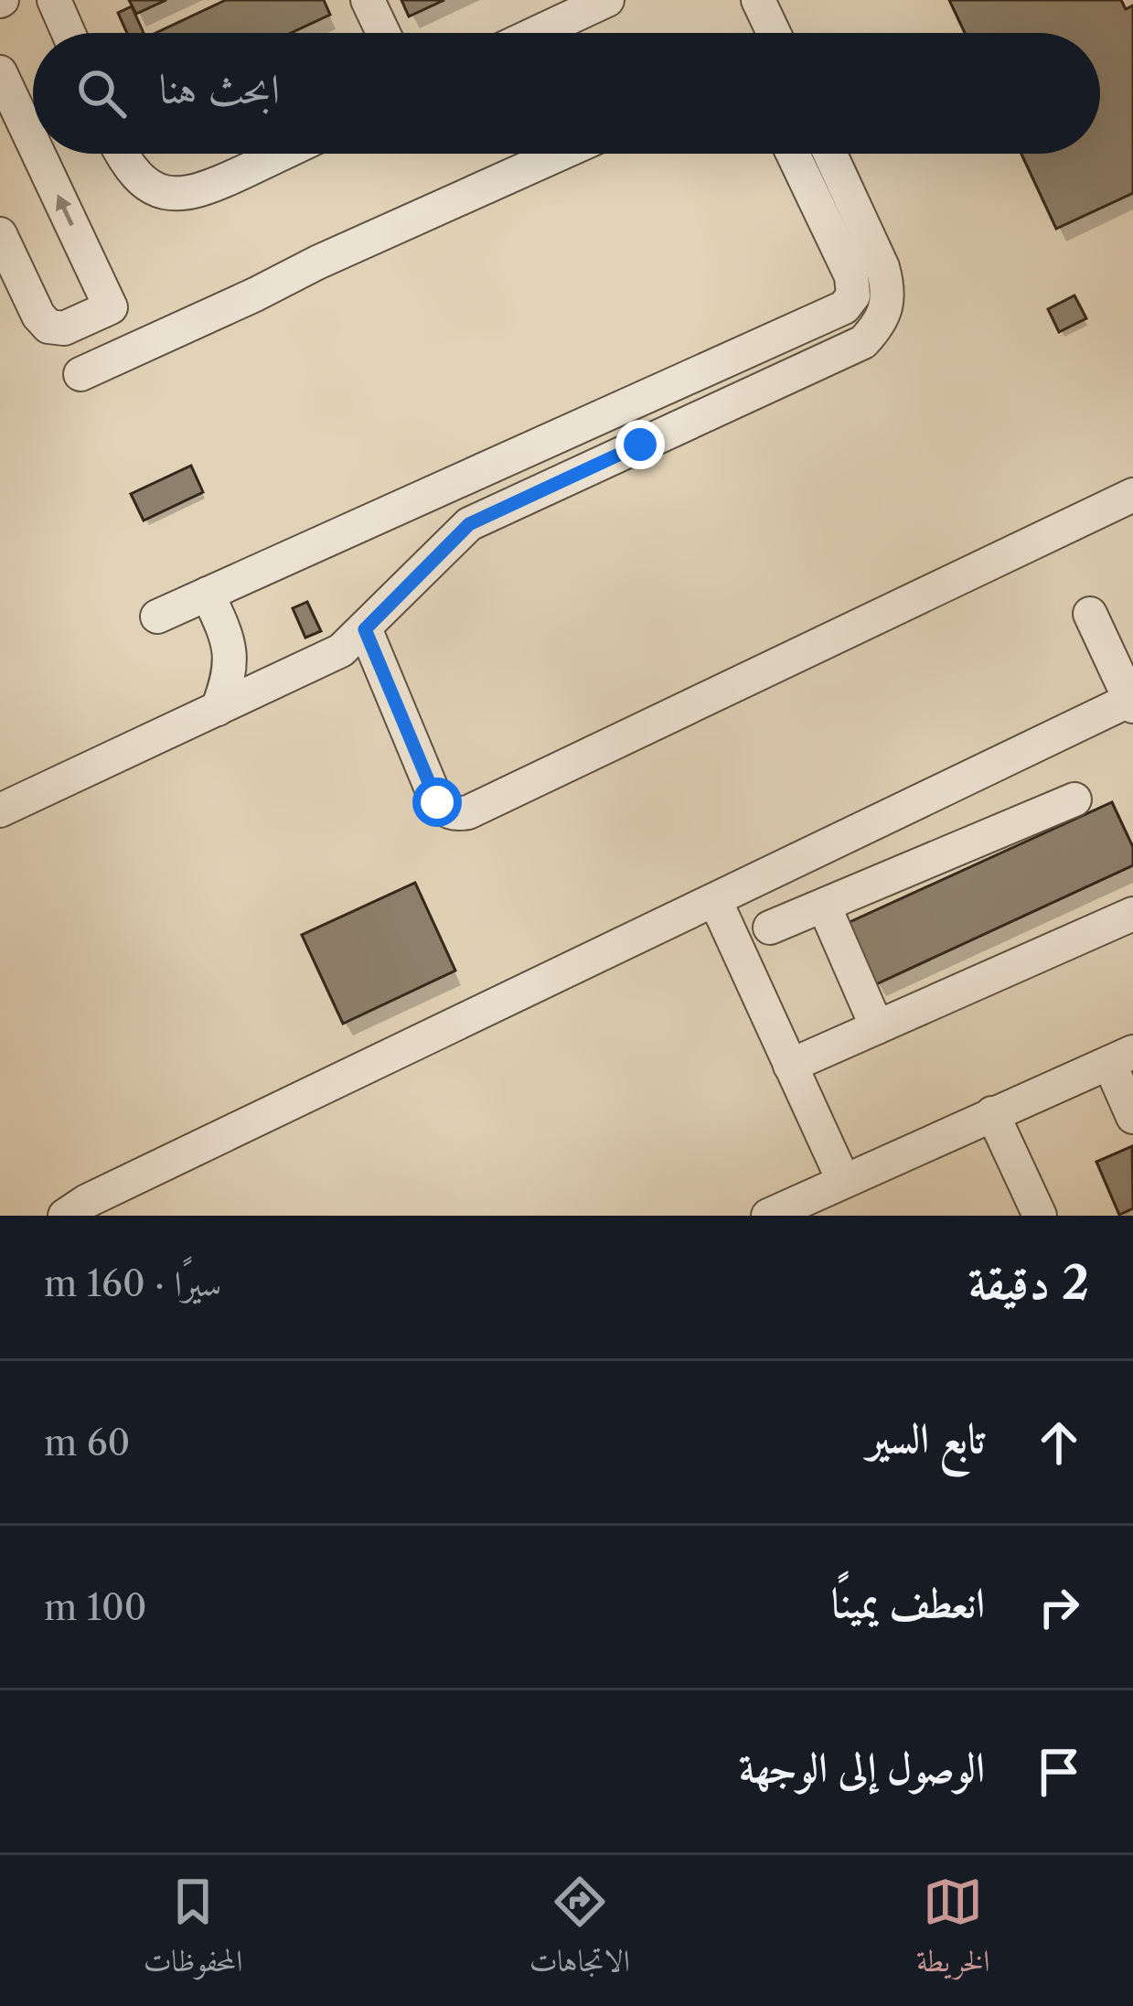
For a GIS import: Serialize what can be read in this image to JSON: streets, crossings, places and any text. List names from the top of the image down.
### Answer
{
  "page": {
    "search": "ابحث هنا",
    "heading": ["2 دقيقة", "سيرًا · 160 m"],
    "list": [
      ["تابع السير", "60 m"],
      ["انعطف يمينًا", "100 m"],
      "الوصول إلى الوجهة"
    ],
    "nav": ["الخريطة", "الاتجاهات", "المحفوظات"]
  }
}
